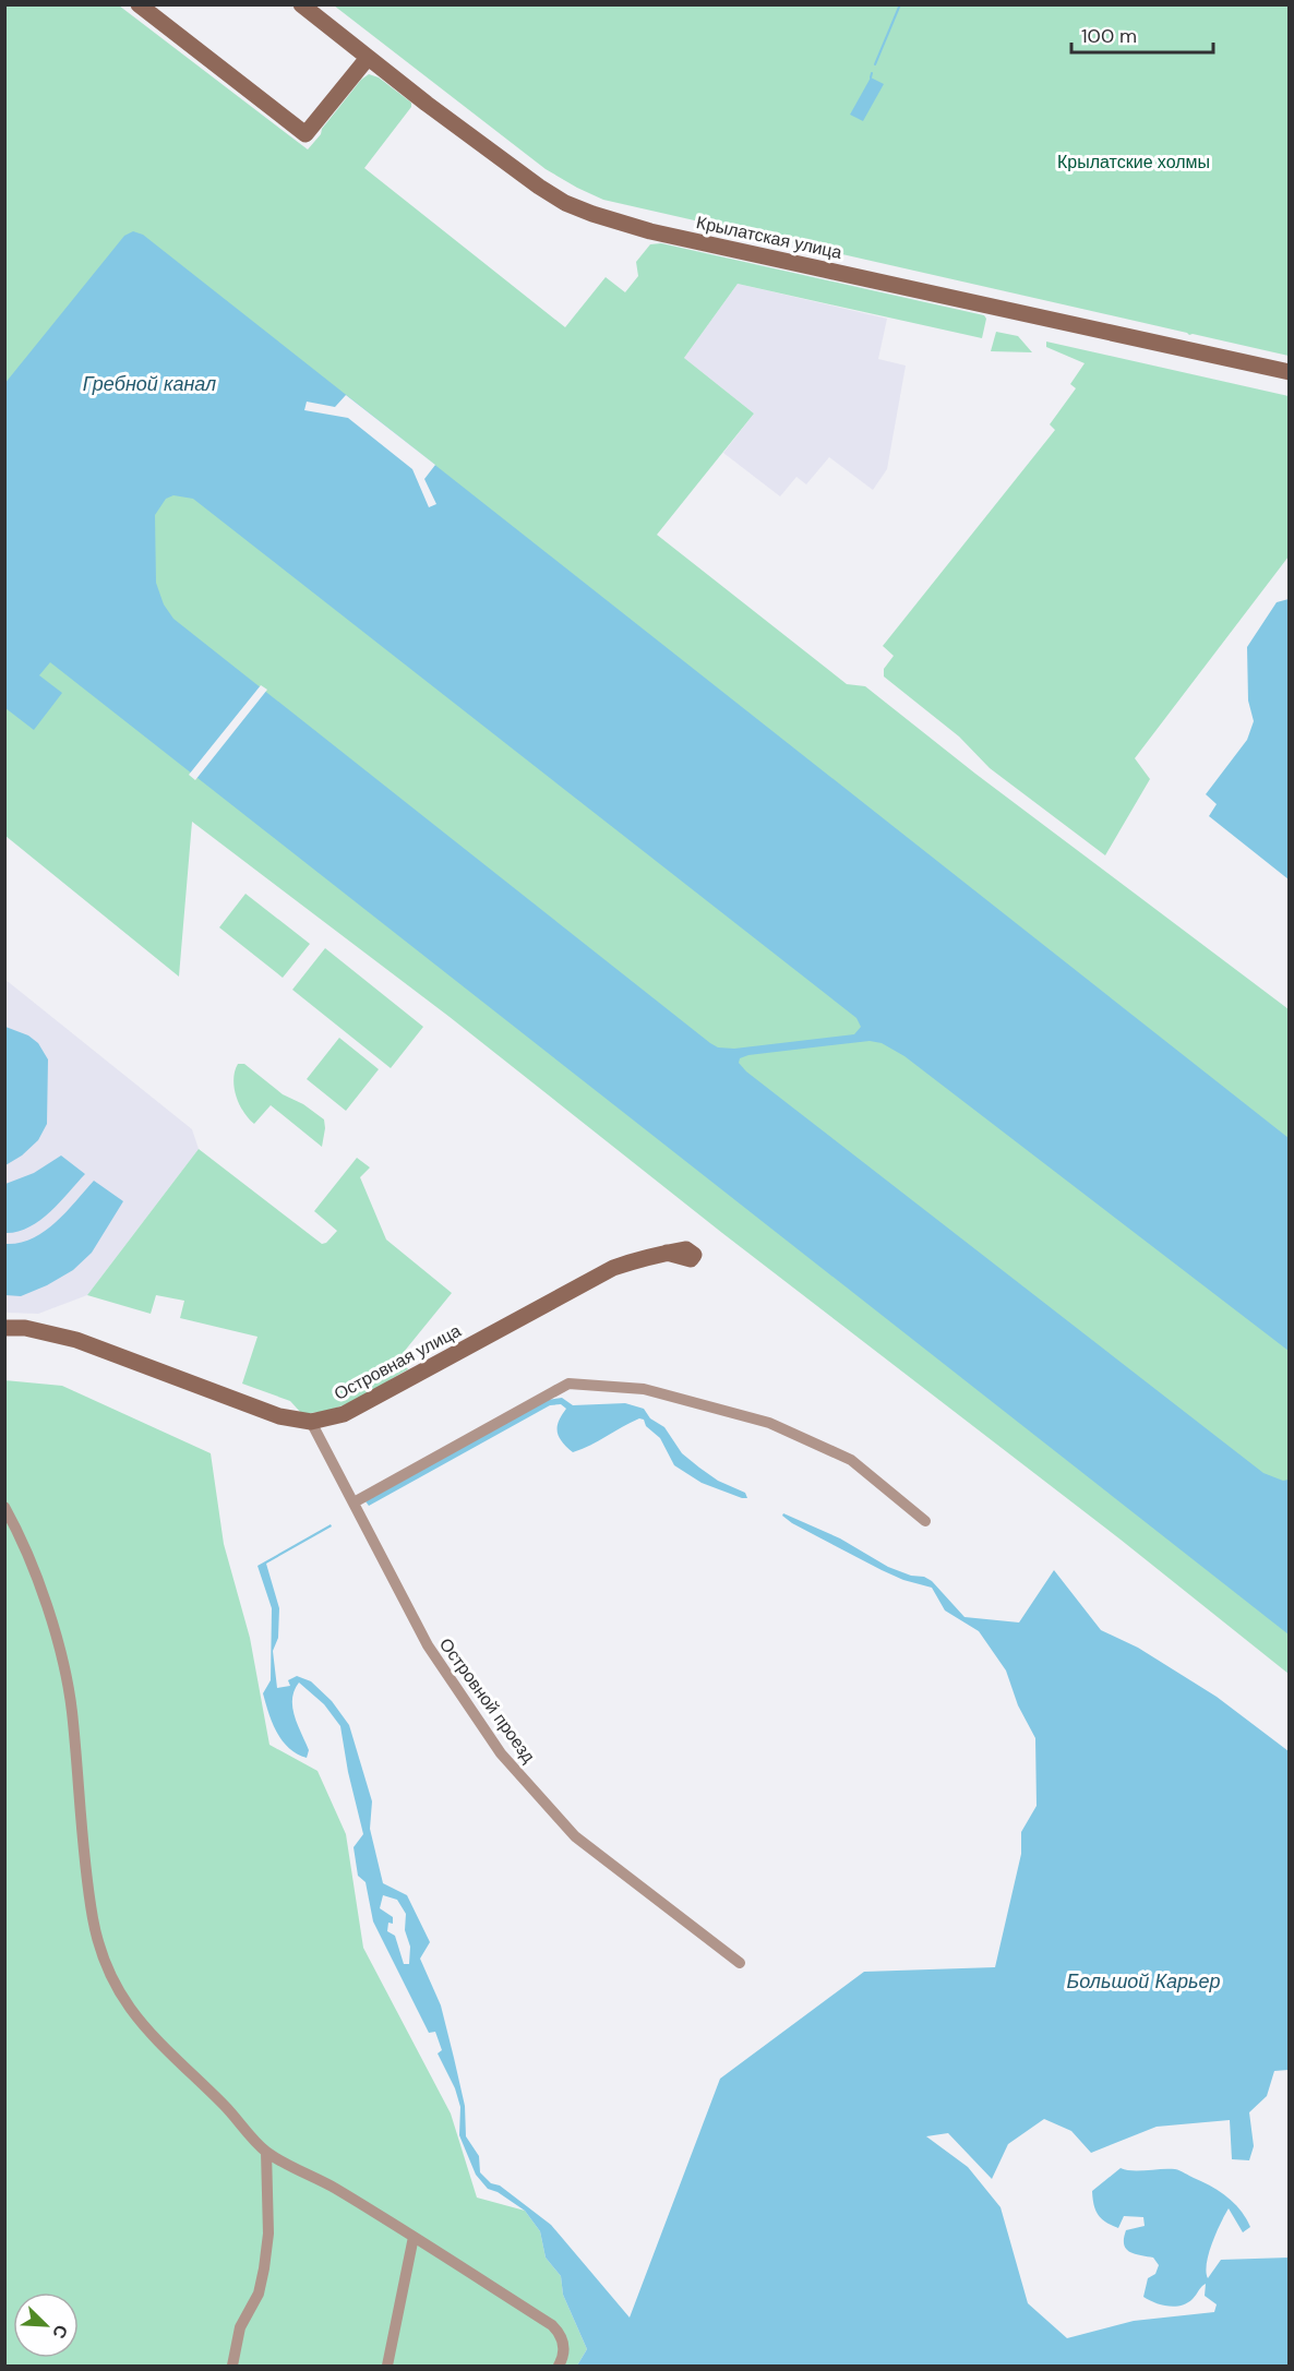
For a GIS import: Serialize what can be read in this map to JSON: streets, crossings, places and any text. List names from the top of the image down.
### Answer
{
  "streets": {
    "main road": ["Крылатская улица", "Островная улица"],
    "street": ["Островной проезд"]
  },
  "crossings": [
    ["Островная улица", "Островной проезд"]
  ],
  "water": ["Гребной канал", "Большой Карьер"],
  "parks": ["Крылатские холмы"],
  "scale_bar": "100 m",
  "north": "bottom right"
}
